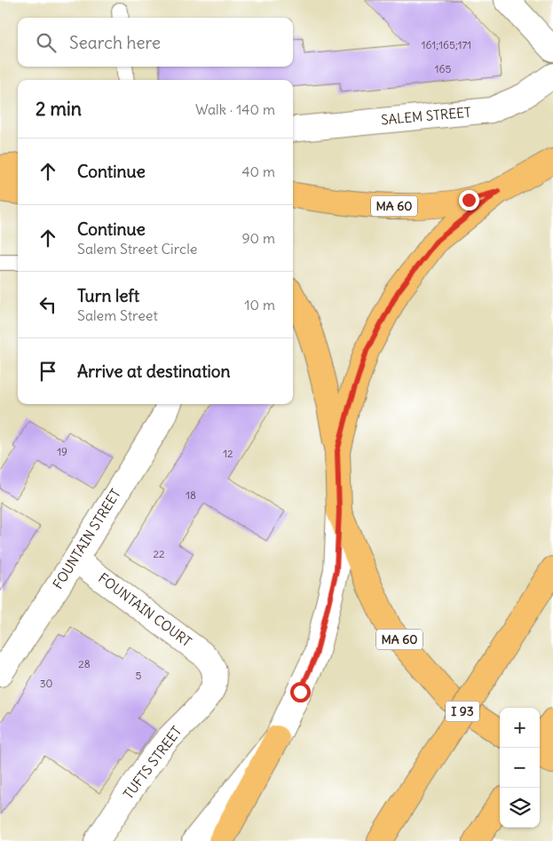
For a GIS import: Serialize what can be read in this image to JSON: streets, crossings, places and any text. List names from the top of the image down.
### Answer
{
  "streets": {
    "main road": ["MA 60", "I 93"],
    "street": [
      "SALEM STREET",
      "FOUNTAIN STREET",
      "FOUNTAIN COURT",
      "TUFTS STREET"
    ]
  },
  "crossings": [
    ["FOUNTAIN STREET", "FOUNTAIN COURT"],
    ["FOUNTAIN COURT", "TUFTS STREET"]
  ],
  "house_numbers": [
    "161;165;171",
    "165",
    "19",
    "12",
    "18",
    "22",
    "28",
    "5",
    "30"
  ],
  "page": {
    "search": "Search here",
    "heading": ["2 min", "Walk · 140 m"],
    "list": [
      ["Continue", "40 m"],
      ["Continue", "Salem Street Circle", "90 m"],
      ["Turn left", "Salem Street", "10 m"],
      "Arrive at destination"
    ],
    "map_buttons": ["+", "−"]
  }
}
